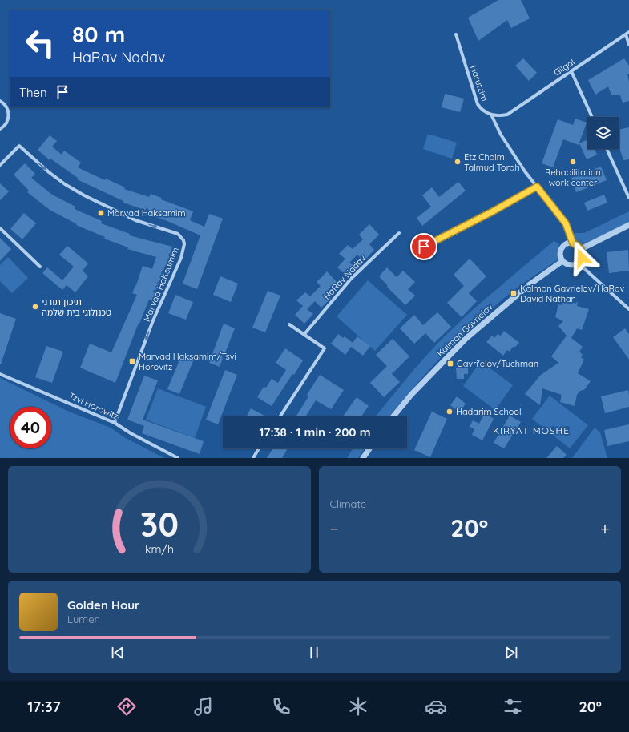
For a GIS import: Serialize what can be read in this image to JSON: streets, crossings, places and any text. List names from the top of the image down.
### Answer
{
  "streets": {
    "street": [
      "Gilgal",
      "Harutzim",
      "HaRav Nadav",
      "Marvad HaKsamim",
      "Kalman Gavrielov",
      "Tzvi Horowitz"
    ]
  },
  "crossings": [
    ["Gilgal", "Harutzim"],
    ["Marvad HaKsamim", "Tzvi Horowitz"]
  ],
  "districts": ["KIRYAT MOSHE"],
  "places": {
    "other": [
      "Etz Chaim Talmud Torah",
      "Rehabilitation work center",
      "תיכון תורני טכנולוגי בית שלמה",
      "Hadarim School"
    ],
    "transit": [
      "Marvad Haksamim",
      "Kalman Gavrielov/HaRav David Nathan",
      "Marvad Haksamim/Tsvi Horovitz",
      "Gavri'elov/Tuchman"
    ]
  },
  "page": {
    "turn": ["80 m", "HaRav Nadav"],
    "then": "Then",
    "limit": "40",
    "trip": "17:38 · 1 min · 200 m",
    "tile": "Climate",
    "heat": ["−", "20°", "+"],
    "song": ["Golden Hour", "Lumen"],
    "tabs": ["17:37", "20°"],
    "gauge": ["30", "km/h"]
  }
}
